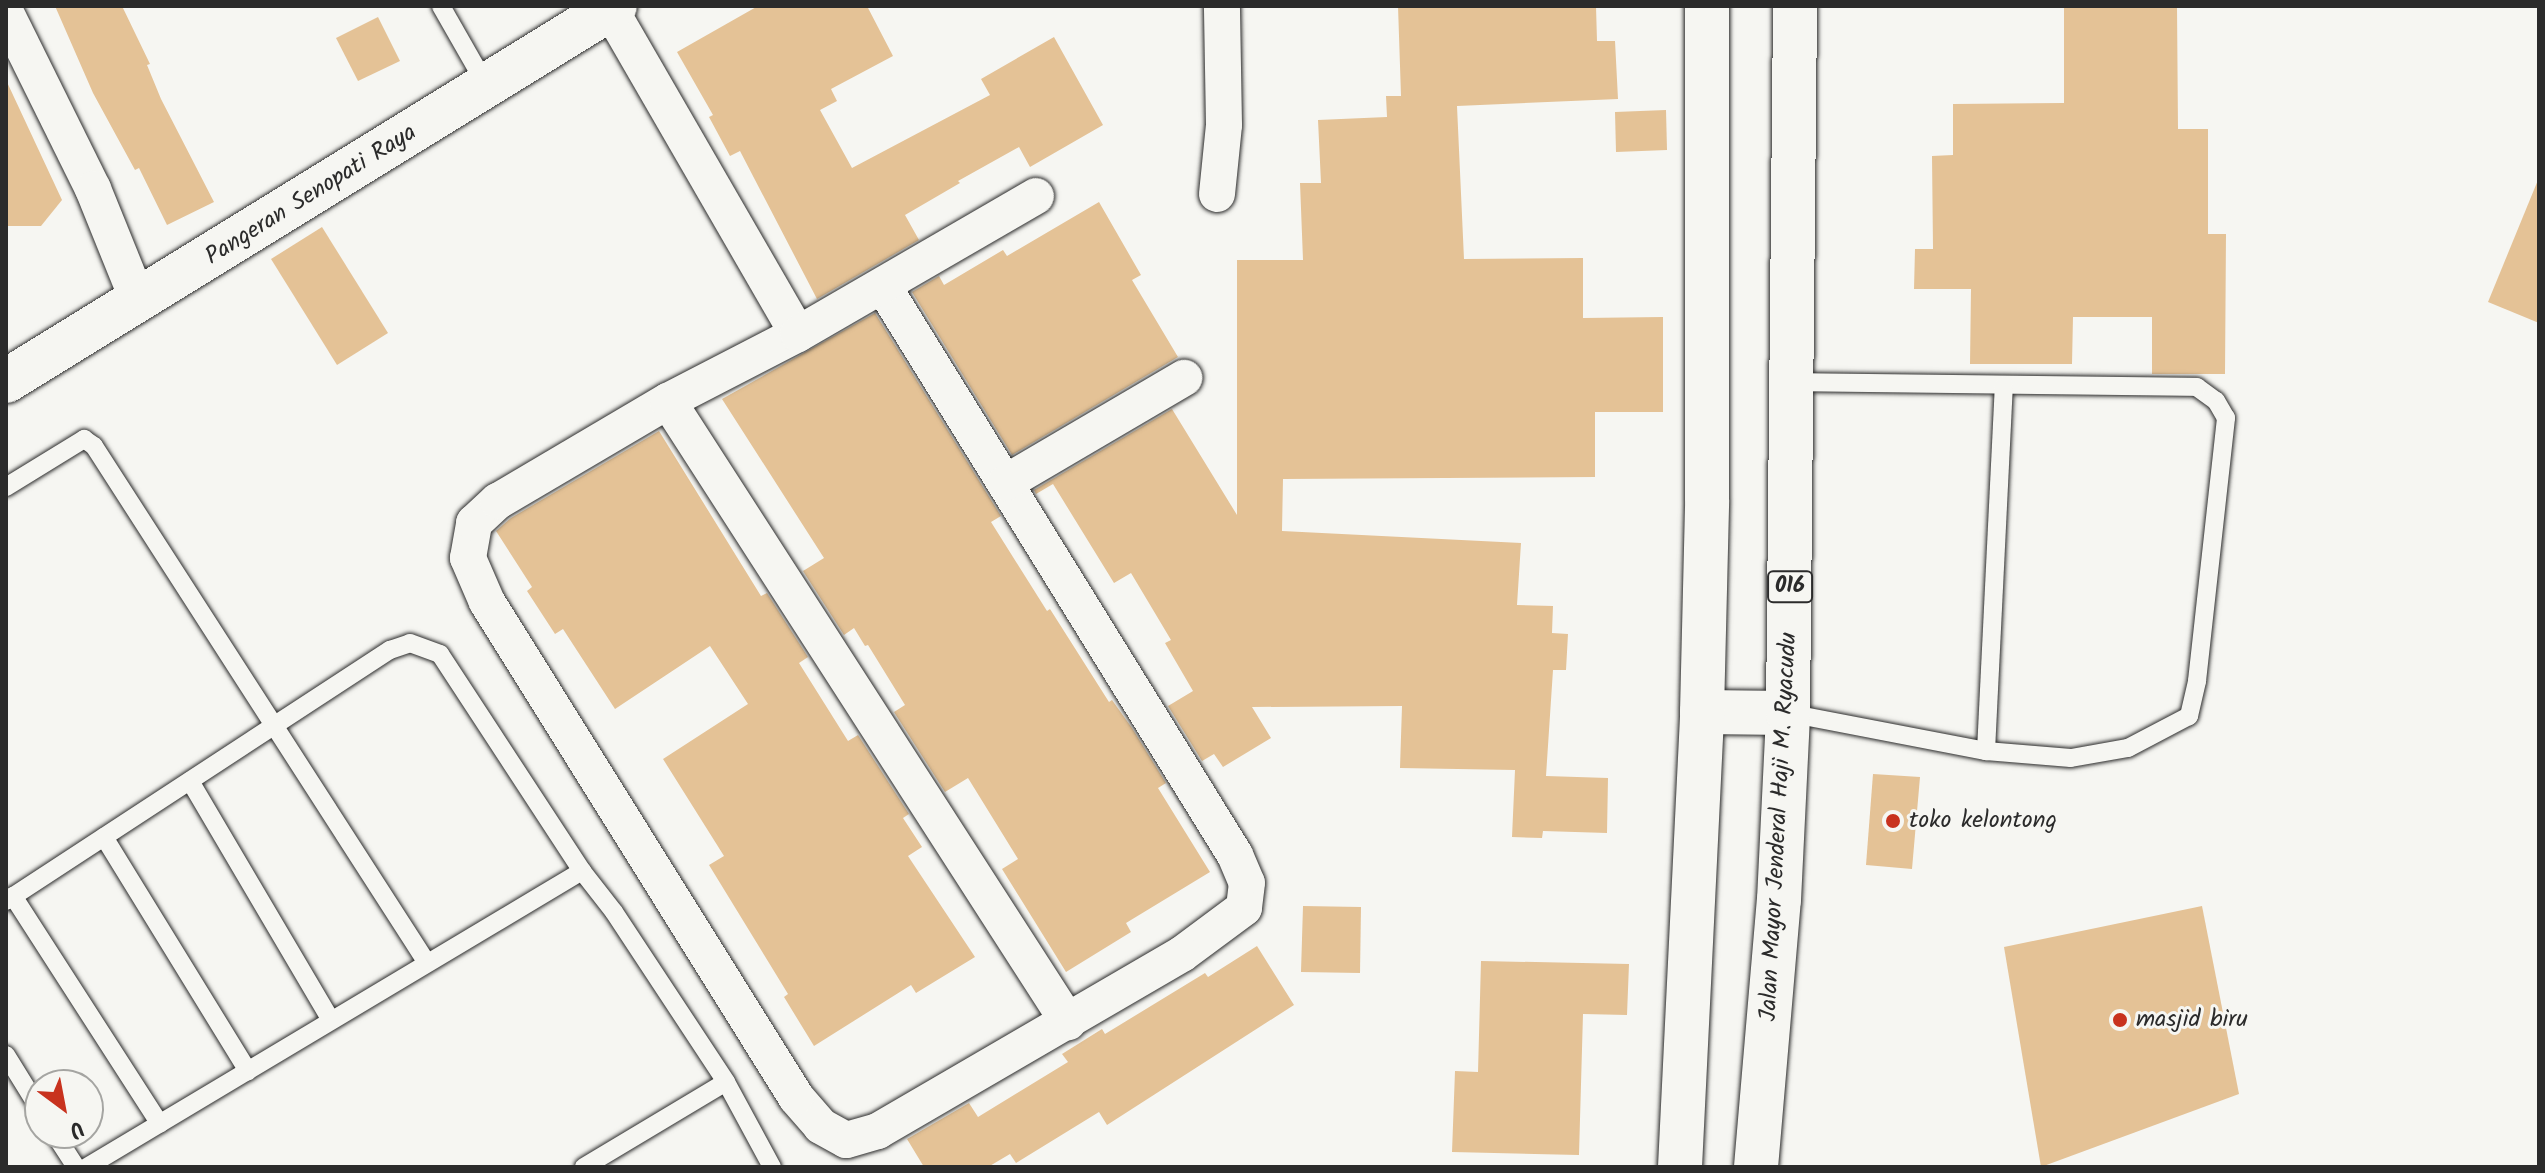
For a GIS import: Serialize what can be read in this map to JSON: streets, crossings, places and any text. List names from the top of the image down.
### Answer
{
  "streets": {
    "main road": ["Pangeran Senopati Raya", "016", "Jalan Mayor Jenderal Haji M. Ryacudu"]
  },
  "places": ["toko kelontong", "masjid biru"],
  "north": "bottom right"
}
